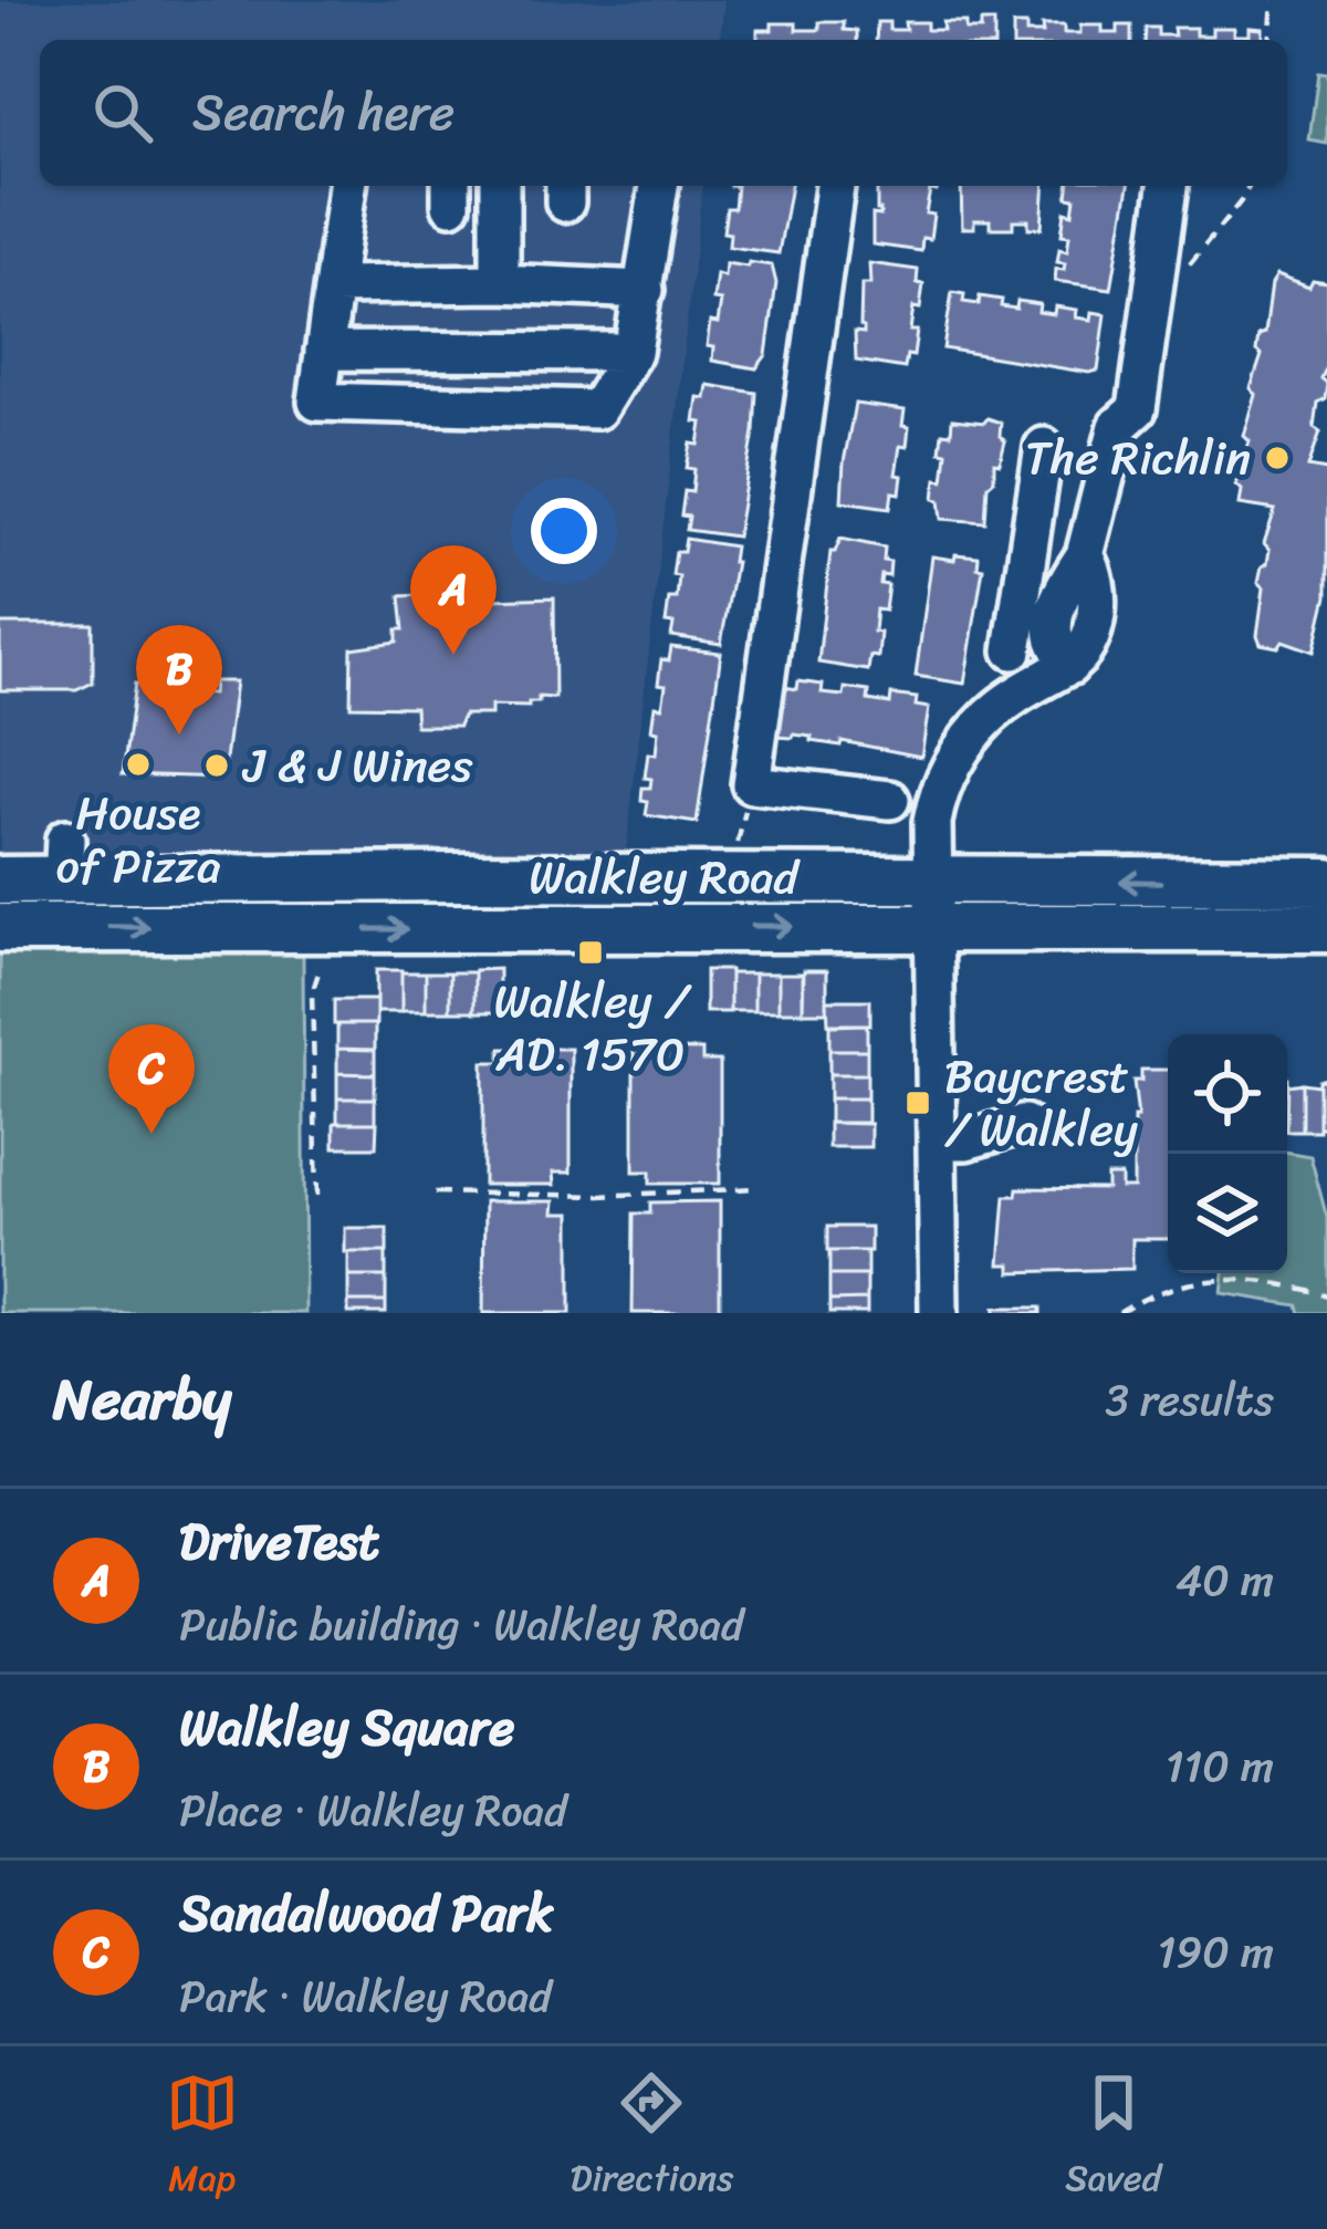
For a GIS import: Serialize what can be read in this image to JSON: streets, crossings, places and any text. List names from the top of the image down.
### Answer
{
  "streets": {
    "main road": ["Walkley Road"]
  },
  "places": {
    "other": ["The Richlin", "House of Pizza", "J & J Wines"],
    "transit": ["Walkley / AD. 1570", "Baycrest / Walkley"]
  },
  "page": {
    "search": "Search here",
    "pins": ["A", "B", "C"],
    "heading": ["Nearby", "3 results"],
    "list": [
      {
        "mark": "A",
        "name": "DriveTest",
        "note": "Public building · Walkley Road",
        "value": "40 m"
      },
      {
        "mark": "B",
        "name": "Walkley Square",
        "note": "Place · Walkley Road",
        "value": "110 m"
      },
      {
        "mark": "C",
        "name": "Sandalwood Park",
        "note": "Park · Walkley Road",
        "value": "190 m"
      }
    ],
    "nav": ["Map", "Directions", "Saved"]
  }
}
